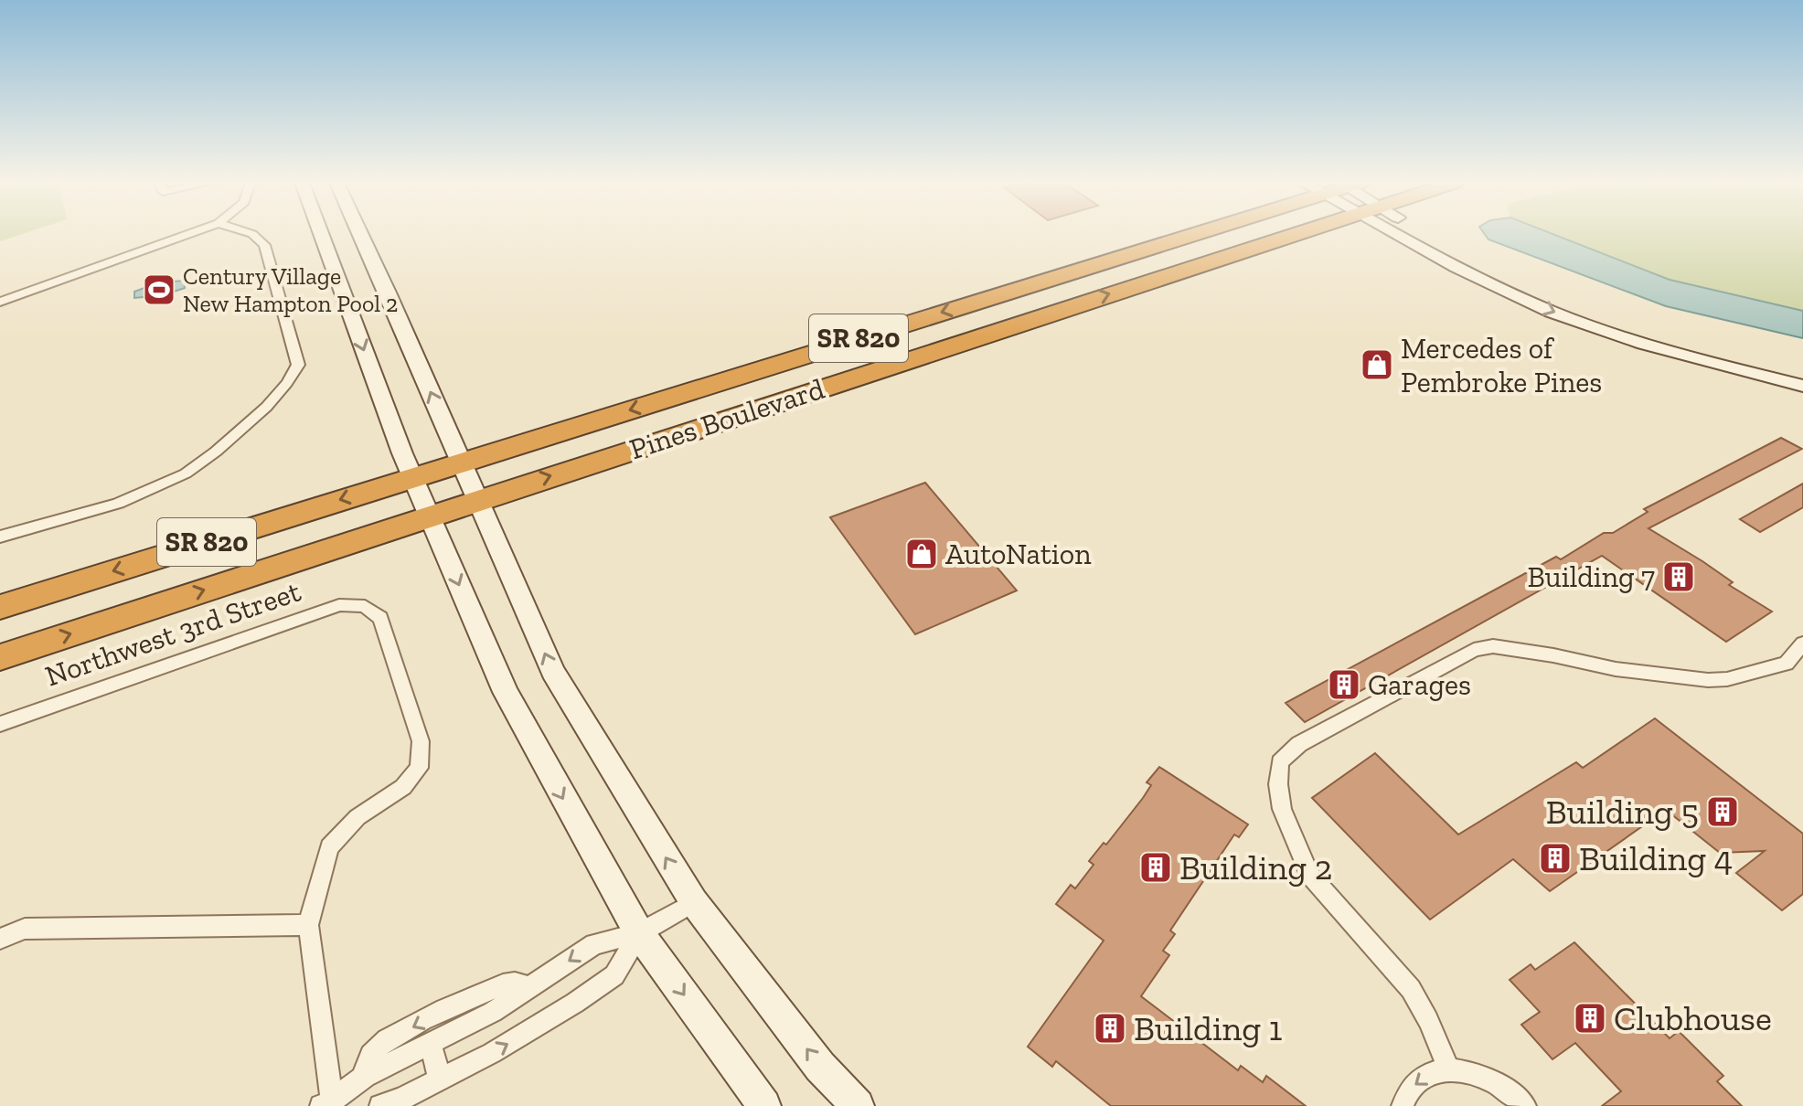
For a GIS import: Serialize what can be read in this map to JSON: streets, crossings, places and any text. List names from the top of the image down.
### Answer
{
  "streets": {
    "highway": ["SR 820", "Pines Boulevard"],
    "street": ["Northwest 3rd Street"]
  },
  "places": {
    "sports": ["Century Village New Hampton Pool 2"],
    "shop": ["Mercedes of Pembroke Pines", "AutoNation"],
    "building": [
      "Building 7",
      "Garages",
      "Building 5",
      "Building 4",
      "Building 2",
      "Clubhouse",
      "Building 1"
    ]
  }
}
